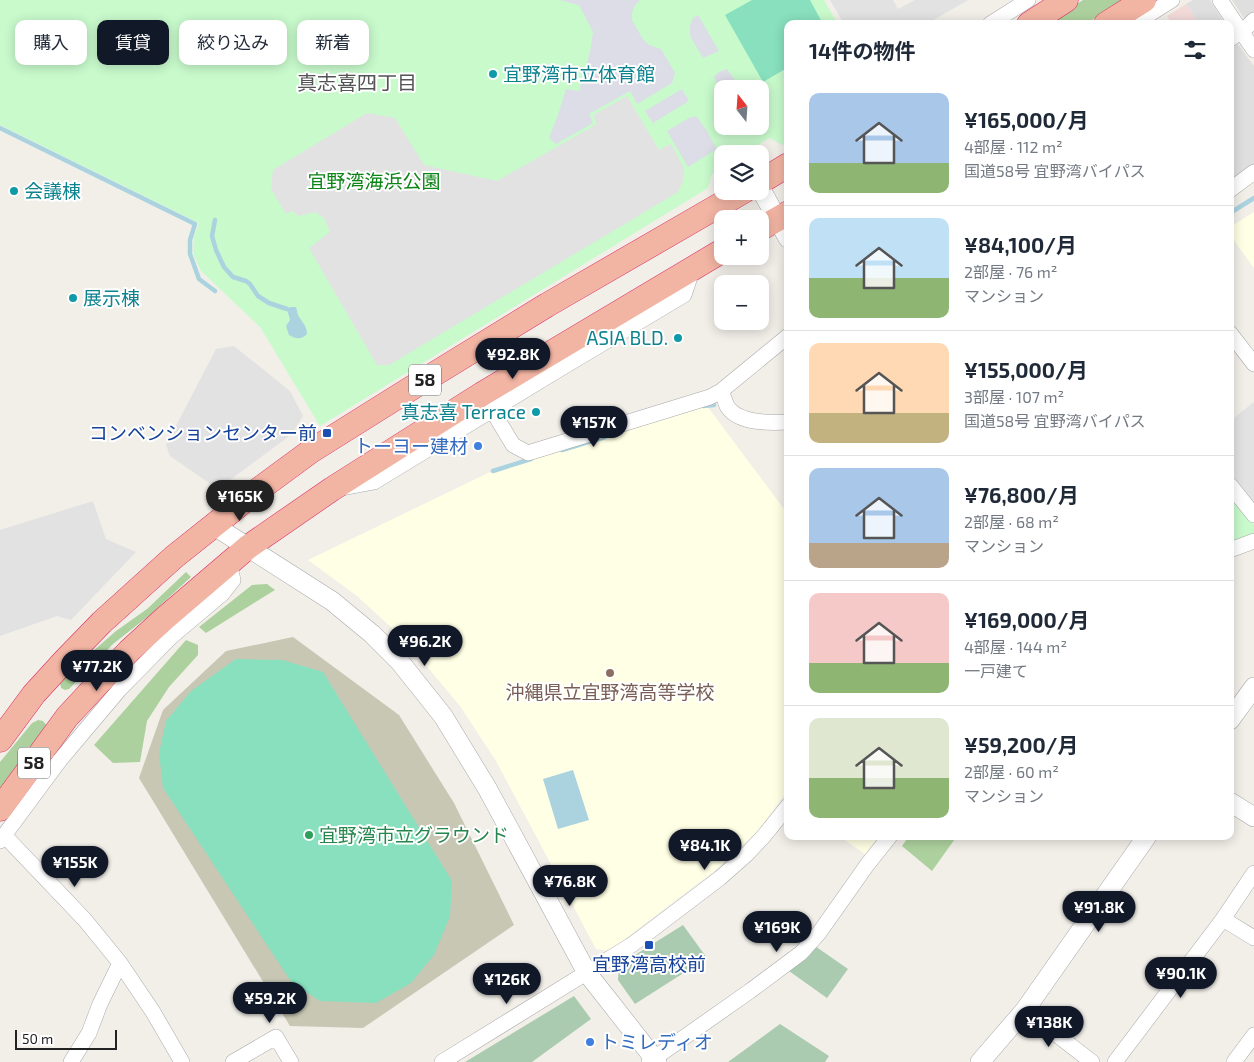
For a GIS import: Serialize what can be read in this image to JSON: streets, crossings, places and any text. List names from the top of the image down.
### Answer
{
  "streets": {
    "highway": ["58"]
  },
  "districts": ["真志喜四丁目"],
  "parks": ["宜野湾海浜公園"],
  "places": {
    "other": [
      "宜野湾市立体育館",
      "会議棟",
      "展示棟",
      "ASIA BLD.",
      "真志喜 Terrace",
      "トーヨー建材",
      "沖縄県立宜野湾高等学校",
      "宜野湾市立グラウンド",
      "トミレディオ"
    ],
    "transit": ["コンベンションセンター前", "宜野湾高校前"]
  },
  "scale_bar": "50 m",
  "north": "top",
  "page": {
    "chip": [
      "購入",
      "賃貸",
      "絞り込み",
      "新着"
    ],
    "heading": "14件の物件",
    "map_buttons": ["+", "−"],
    "list": [
      {
        "name": "¥165,000/月",
        "note": "4部屋 · 112 m² · 国道58号 宜野湾バイパス"
      },
      {
        "name": "¥84,100/月",
        "note": "2部屋 · 76 m² · マンション"
      },
      {
        "name": "¥155,000/月",
        "note": "3部屋 · 107 m² · 国道58号 宜野湾バイパス"
      },
      {
        "name": "¥76,800/月",
        "note": "2部屋 · 68 m² · マンション"
      },
      {
        "name": "¥169,000/月",
        "note": "4部屋 · 144 m² · 一戸建て"
      },
      {
        "name": "¥59,200/月",
        "note": "2部屋 · 60 m² · マンション"
      }
    ],
    "price": [
      "¥92.8K",
      "¥157K",
      "¥165K",
      "¥96.2K",
      "¥77.2K",
      "¥84.1K",
      "¥155K",
      "¥76.8K",
      "¥91.8K",
      "¥169K",
      "¥90.1K",
      "¥126K",
      "¥59.2K",
      "¥138K"
    ],
    "scale": "50 m"
  }
}
